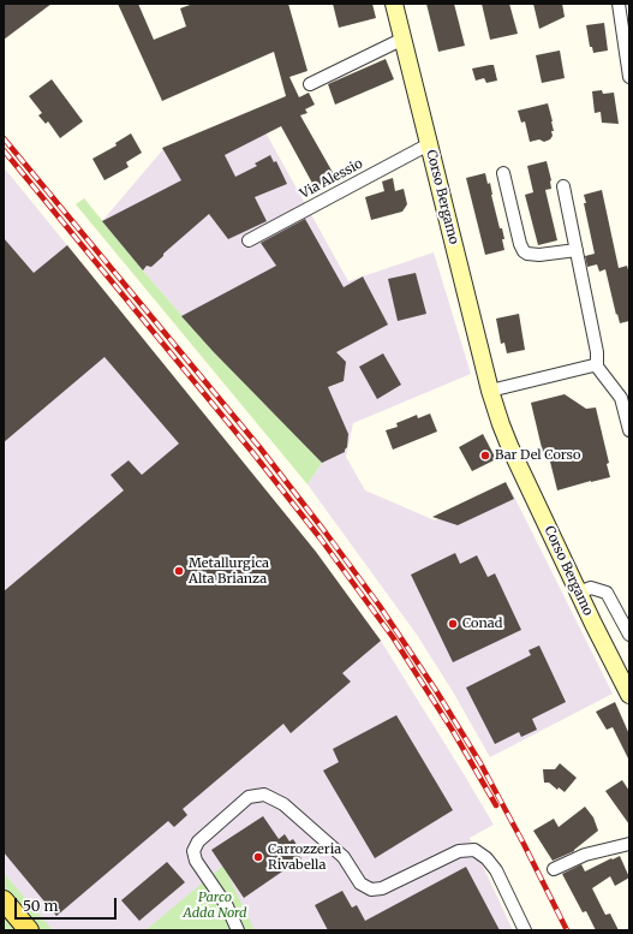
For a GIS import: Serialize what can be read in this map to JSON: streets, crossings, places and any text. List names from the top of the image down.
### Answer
{
  "streets": {
    "main road": ["Corso Bergamo"],
    "street": ["Via Alessio"]
  },
  "crossings": [
    ["Via Alessio", "Corso Bergamo"]
  ],
  "parks": ["Parco Adda Nord"],
  "places": [
    "Bar Del Corso",
    "Metallurgica Alta Brianza",
    "Conad",
    "Carrozzeria Rivabella"
  ],
  "scale_bar": "50 m"
}
